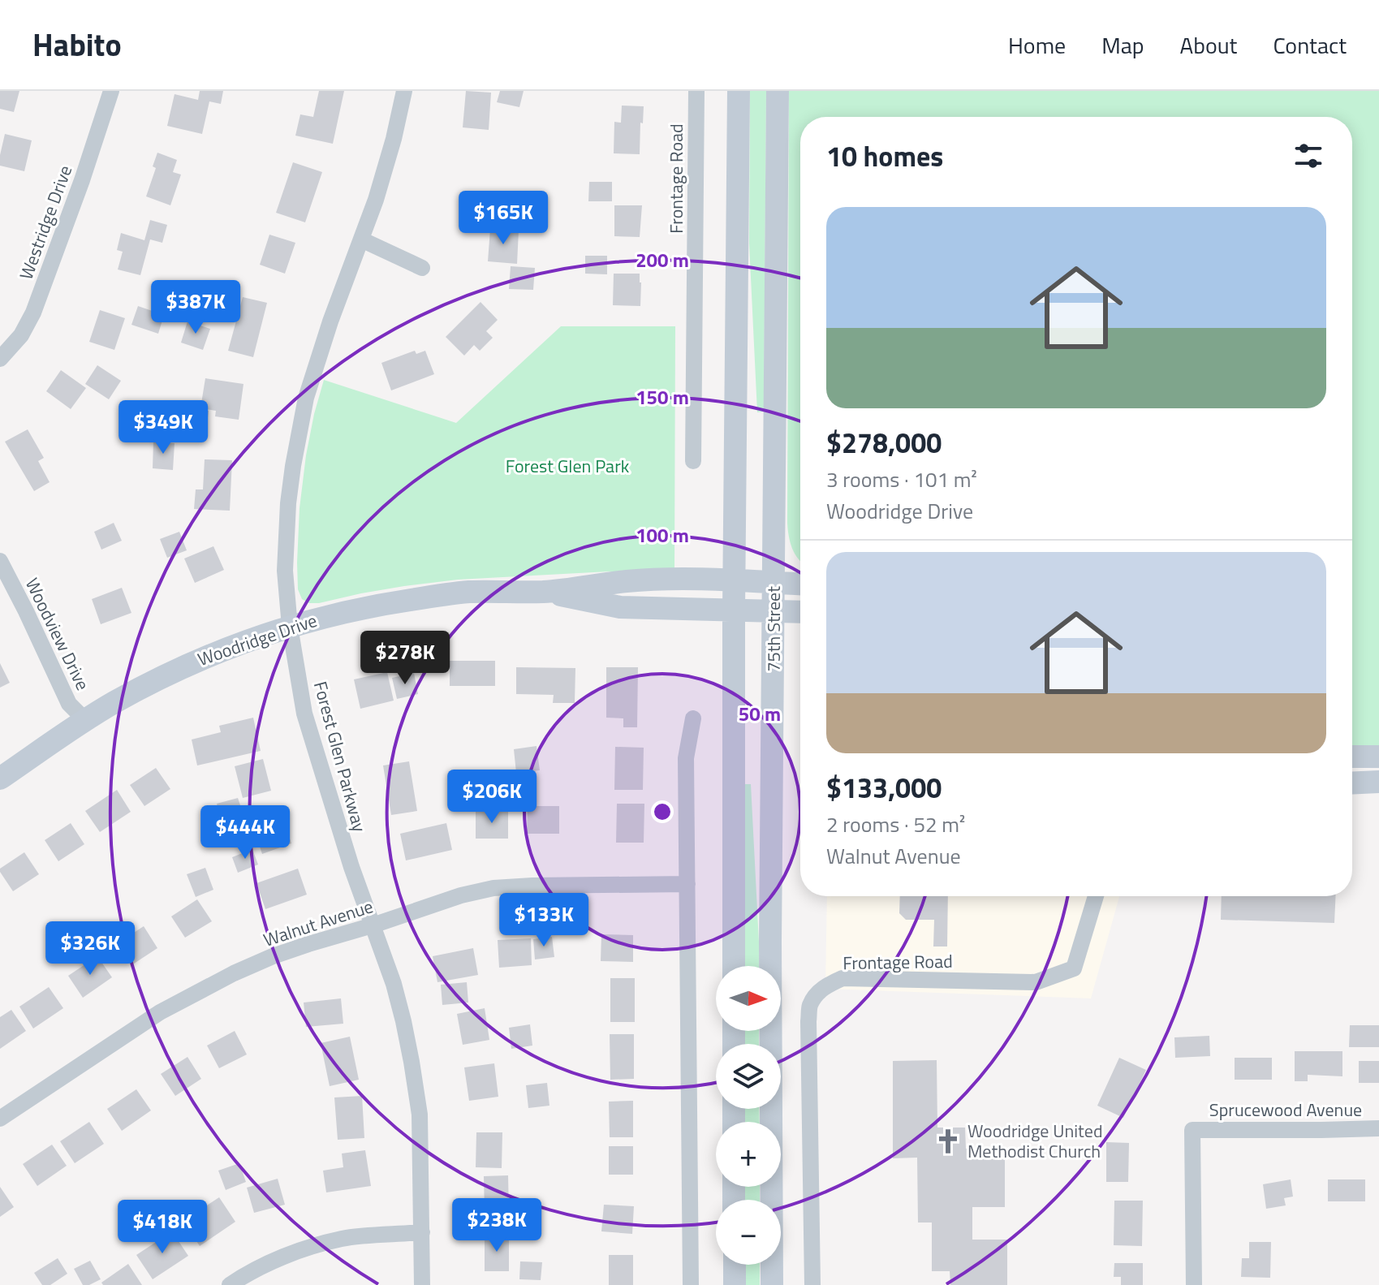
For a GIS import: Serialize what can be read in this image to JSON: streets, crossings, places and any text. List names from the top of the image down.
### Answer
{
  "streets": {
    "main road": ["75th Street", "Woodridge Drive"],
    "street": [
      "Frontage Road",
      "Westridge Drive",
      "Woodview Drive",
      "Forest Glen Parkway",
      "Walnut Avenue",
      "Sprucewood Avenue"
    ]
  },
  "crossings": [
    ["75th Street", "Woodridge Drive"],
    ["Woodview Drive", "Woodridge Drive"],
    ["Woodridge Drive", "Forest Glen Parkway"],
    ["Forest Glen Parkway", "Walnut Avenue"]
  ],
  "parks": ["Forest Glen Park"],
  "places": {
    "church": ["Woodridge United Methodist Church"]
  },
  "north": "right",
  "page": {
    "header": "Habito",
    "nav": [
      "Home",
      "Map",
      "About",
      "Contact"
    ],
    "heading": "10 homes",
    "price": [
      "$165K",
      "$387K",
      "$349K",
      "$278K",
      "$206K",
      "$444K",
      "$133K",
      "$326K",
      "$238K",
      "$418K"
    ],
    "list": [
      {
        "name": "$278,000",
        "note": "3 rooms · 101 m² · Woodridge Drive"
      },
      {
        "name": "$133,000",
        "note": "2 rooms · 52 m² · Walnut Avenue"
      }
    ],
    "map_buttons": ["+", "−"]
  },
  "rings": [
    "200 m",
    "150 m",
    "100 m",
    "50 m"
  ]
}
